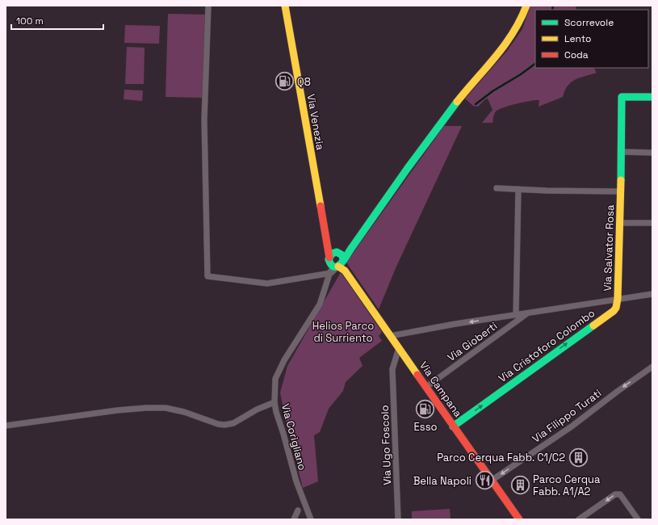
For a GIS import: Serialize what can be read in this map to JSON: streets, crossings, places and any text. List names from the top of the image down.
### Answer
{
  "streets": {
    "street": [
      "Via Venezia",
      "Via Salvator Rosa",
      "Via Gioberti",
      "Via Cristoforo Colombo",
      "Via Campana",
      "Via Filippo Turati",
      "Via Corigliano",
      "Via Ugo Foscolo"
    ]
  },
  "crossings": [
    ["Via Salvator Rosa", "Via Gioberti"],
    ["Via Salvator Rosa", "Via Cristoforo Colombo"],
    ["Via Salvator Rosa", "Via Campana"],
    ["Via Gioberti", "Via Campana"],
    ["Via Cristoforo Colombo", "Via Campana"],
    ["Via Campana", "Via Filippo Turati"],
    ["Via Campana", "Via Ugo Foscolo"]
  ],
  "one_way": ["Via Cristoforo Colombo", "Via Filippo Turati"],
  "parks": ["Helios Parco di Surriento"],
  "places": {
    "fuel station": ["Q8", "Esso"],
    "building": ["Parco Cerqua Fabb. C1/C2", "Parco Cerqua Fabb. A1/A2"],
    "restaurant": ["Bella Napoli"]
  },
  "legend": ["Scorrevole", "Lento", "Coda"],
  "scale_bar": "100 m"
}
